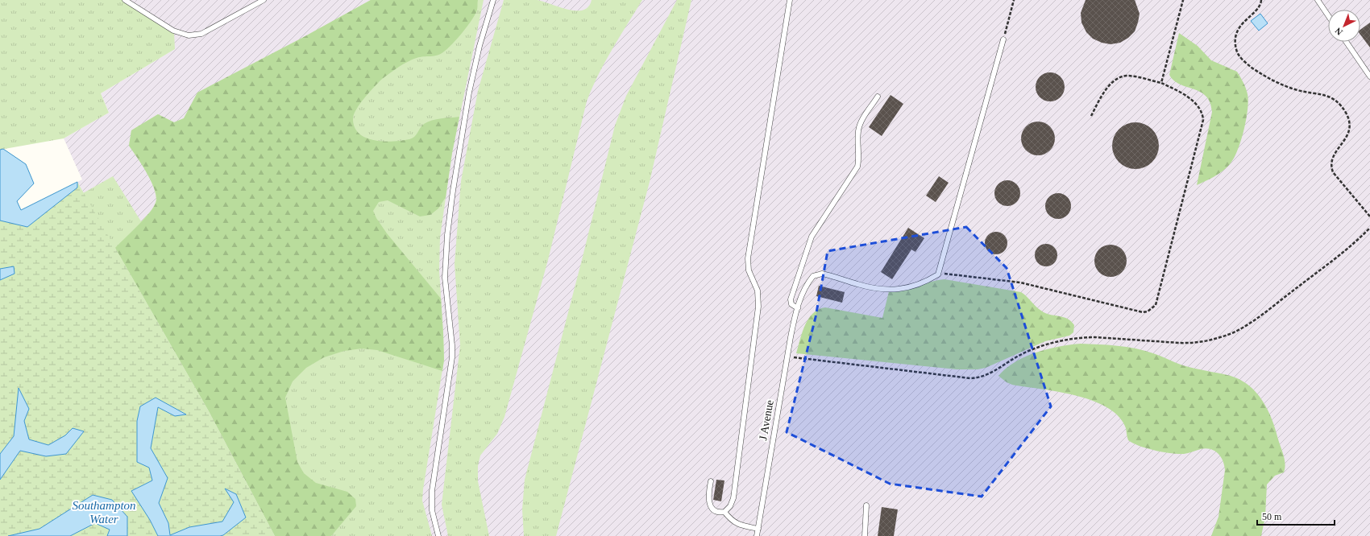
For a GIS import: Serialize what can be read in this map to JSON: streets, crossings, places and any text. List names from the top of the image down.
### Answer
{
  "streets": {
    "lane": ["J Avenue"]
  },
  "water": ["Southampton Water"],
  "scale_bar": "50 m",
  "north": "bottom left"
}
